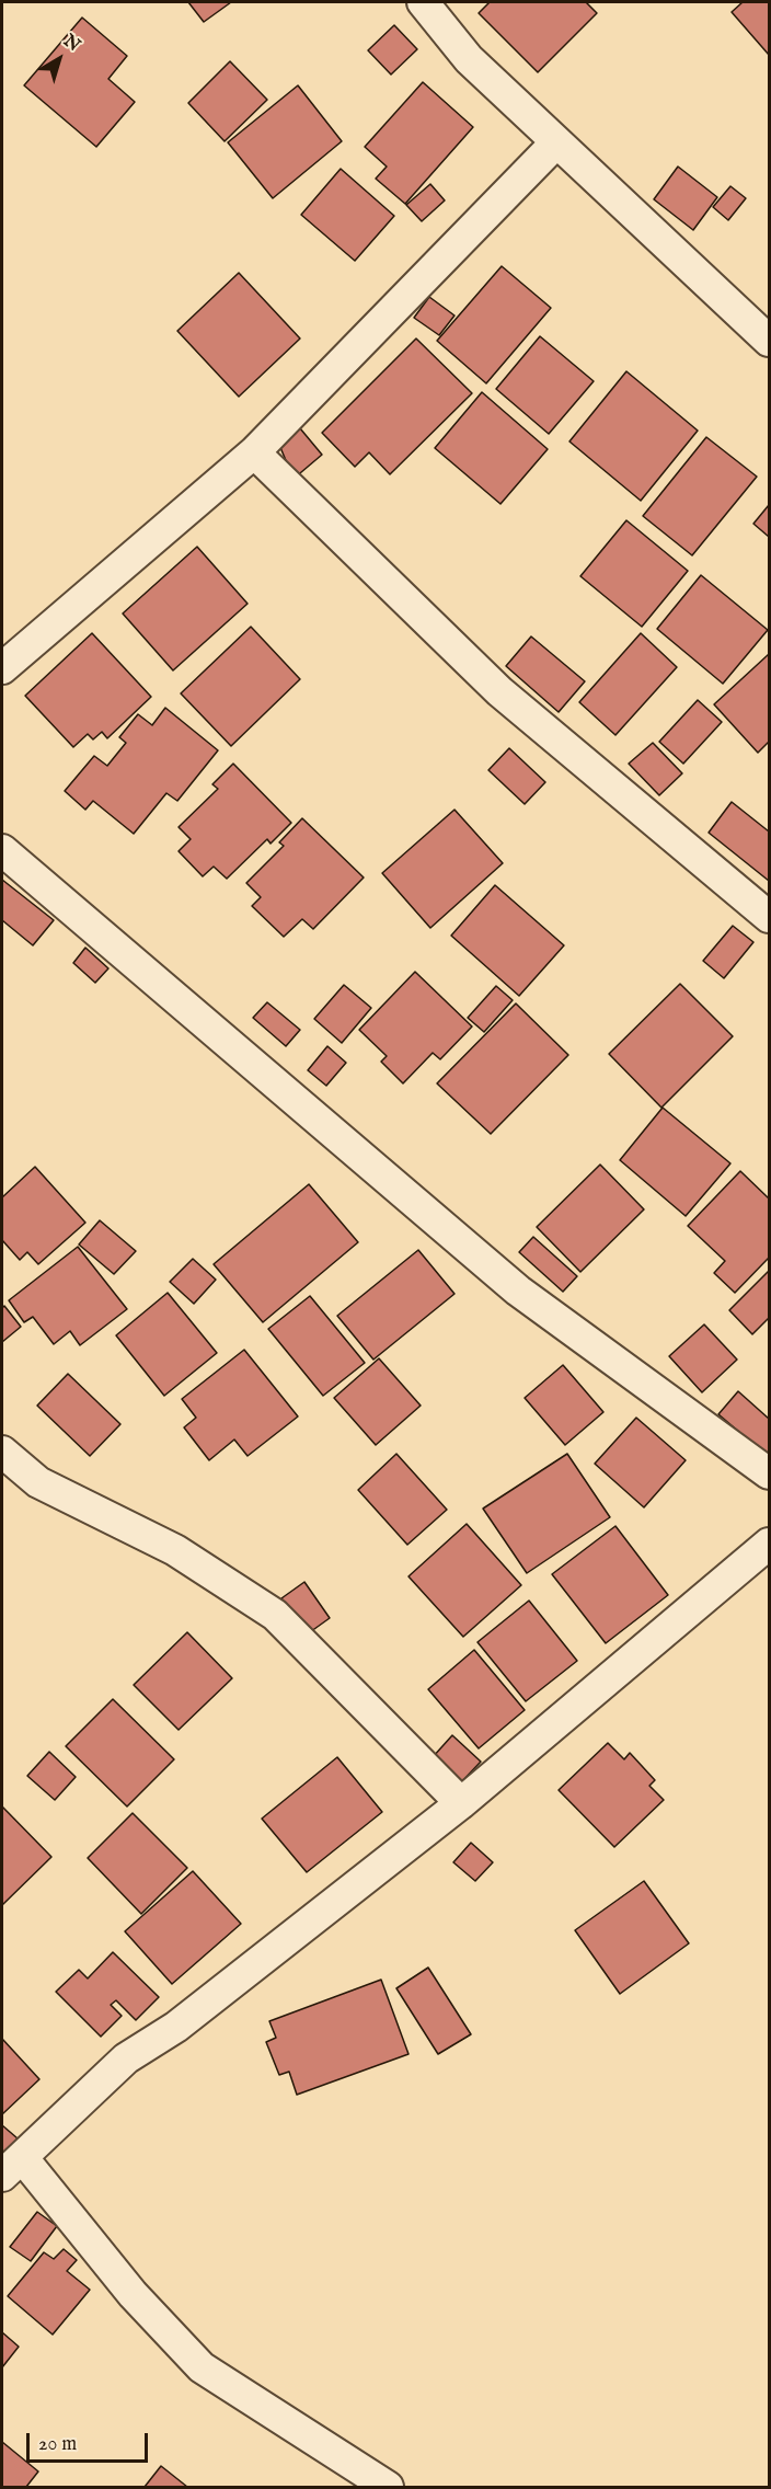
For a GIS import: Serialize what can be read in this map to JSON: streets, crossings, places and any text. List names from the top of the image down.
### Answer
{
  "scale_bar": "20 m",
  "north": "top right"
}
